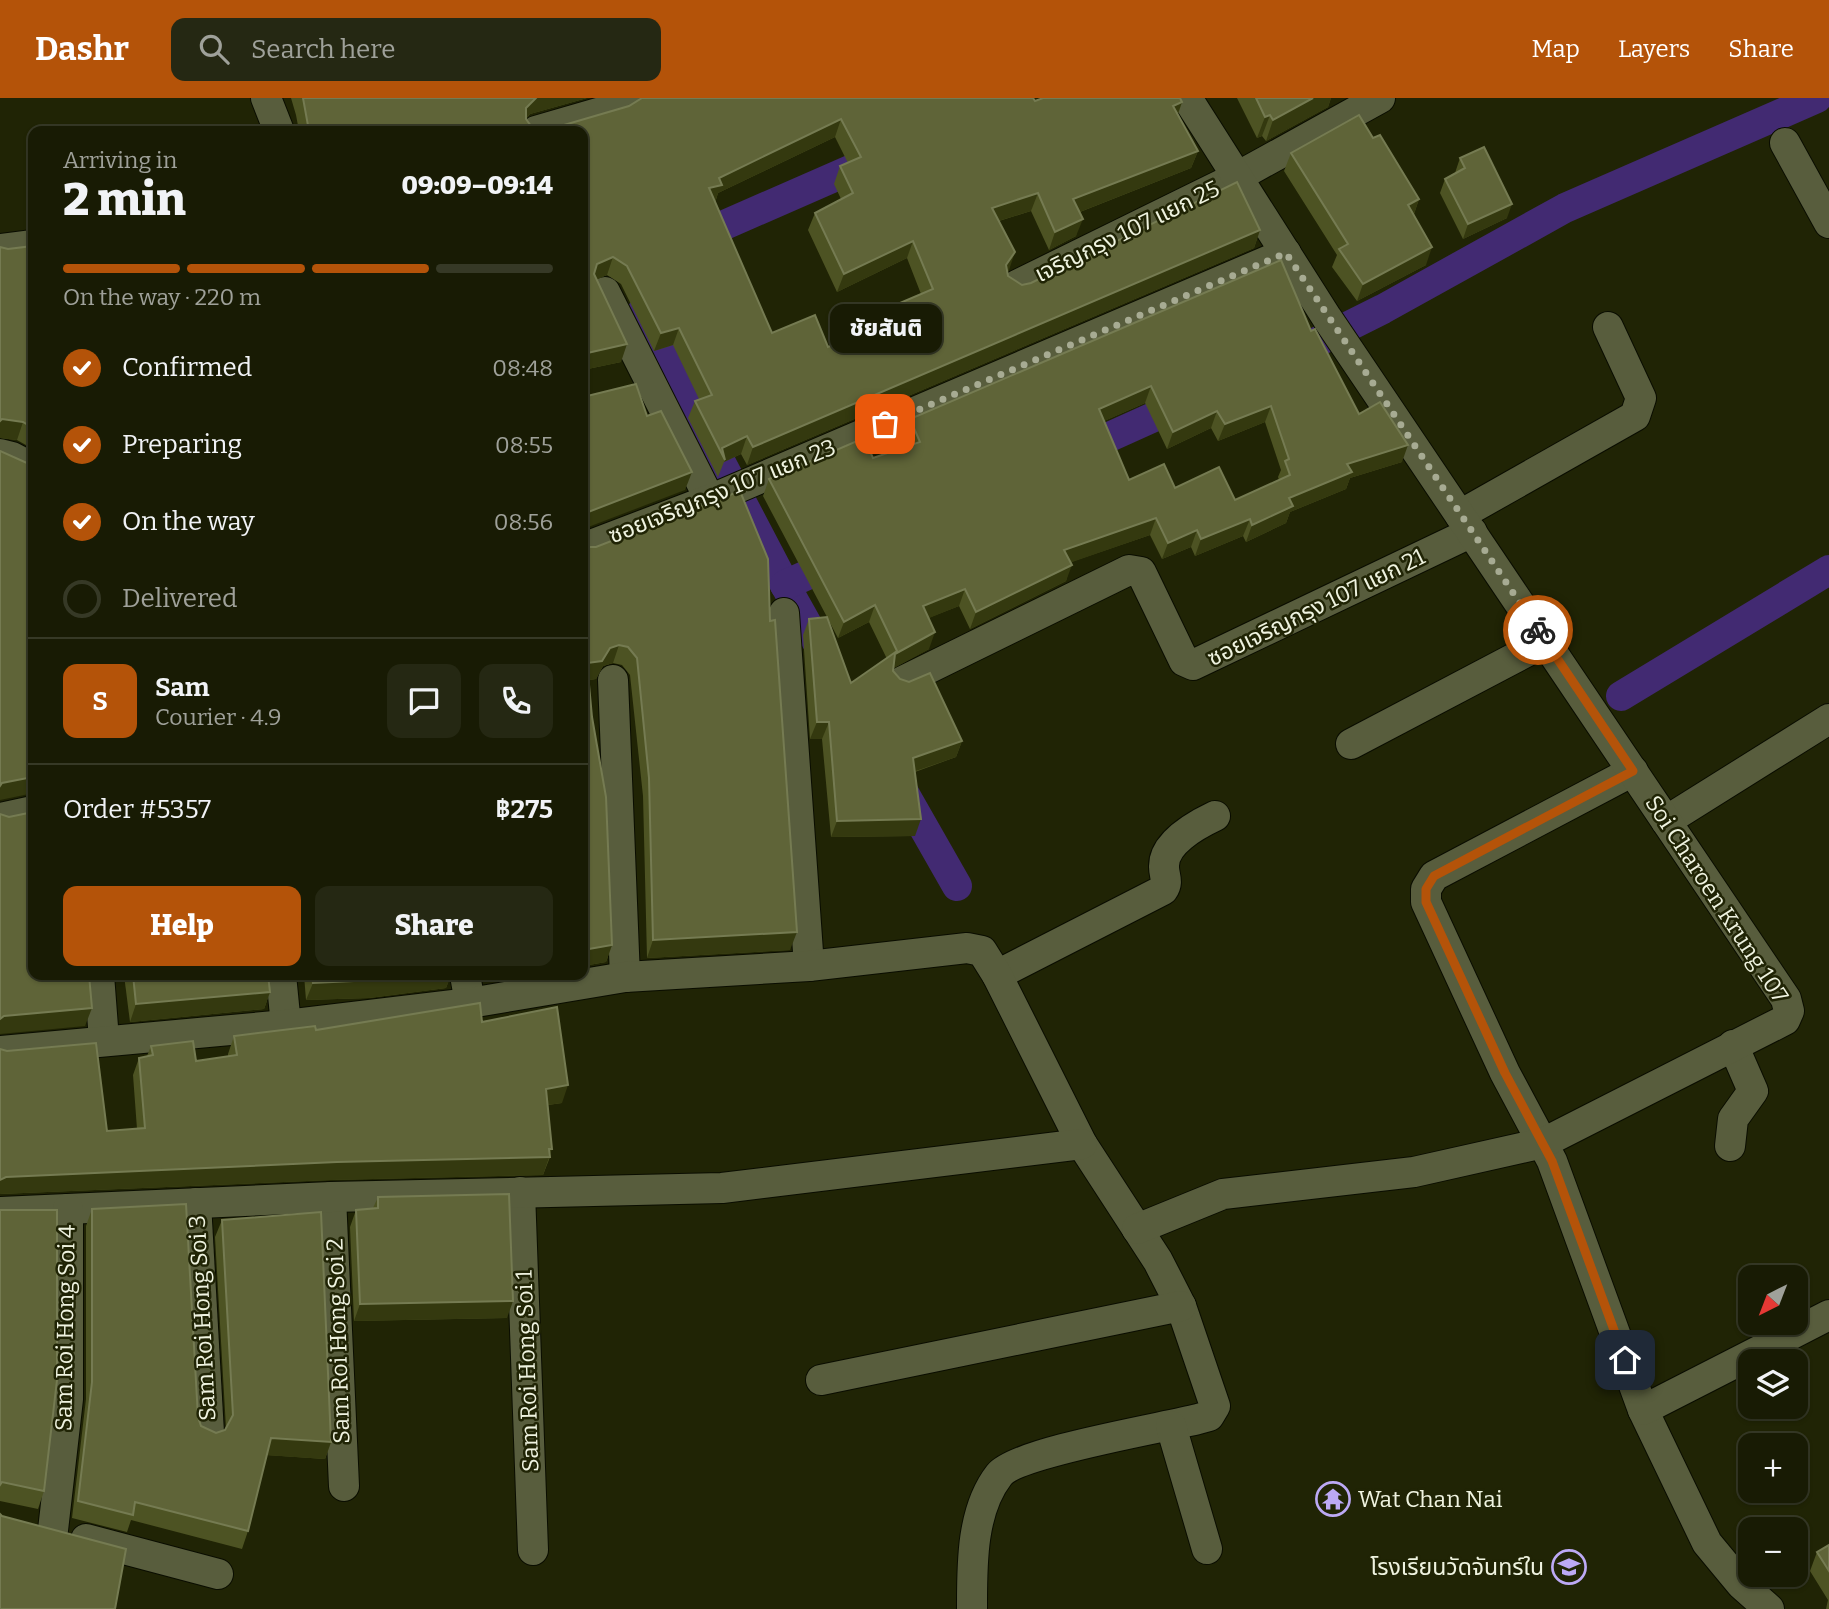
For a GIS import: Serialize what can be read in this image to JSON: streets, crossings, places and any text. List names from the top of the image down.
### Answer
{
  "streets": {
    "street": [
      "เจริญกรุง 107 แยก 25",
      "ซอยเจริญกรุง 107 แยก 23",
      "ซอยเจริญกรุง 107 แยก 21",
      "Soi Charoen Krung 107",
      "Sam Roi Hong Soi 3",
      "Sam Roi Hong Soi 4",
      "Sam Roi Hong Soi 2",
      "Sam Roi Hong Soi 1"
    ]
  },
  "crossings": [
    ["เจริญกรุง 107 แยก 25", "Soi Charoen Krung 107"],
    ["ซอยเจริญกรุง 107 แยก 23", "Soi Charoen Krung 107"],
    ["ซอยเจริญกรุง 107 แยก 21", "Soi Charoen Krung 107"]
  ],
  "places": {
    "other": ["ชัยสันติ"],
    "temple": ["Wat Chan Nai"],
    "school or university": ["โรงเรียนวัดจันทร์ใน"]
  },
  "north": "bottom left",
  "page": {
    "header": "Dashr",
    "search": "Search here",
    "nav": ["Map", "Layers", "Share"],
    "heading": ["2 min", "Arriving in", "09:09–09:14"],
    "panel": [
      "Sam",
      "Courier · 4.9",
      "Order #5357",
      "฿275"
    ],
    "bar": "On the way · 220 m",
    "bubble": "ชัยสันติ",
    "list": [
      ["Confirmed", "08:48"],
      ["Preparing", "08:55"],
      ["On the way", "08:56"],
      "Delivered"
    ],
    "round": "S",
    "buttons": ["Help", "Share"],
    "map_buttons": ["+", "−"]
  }
}
